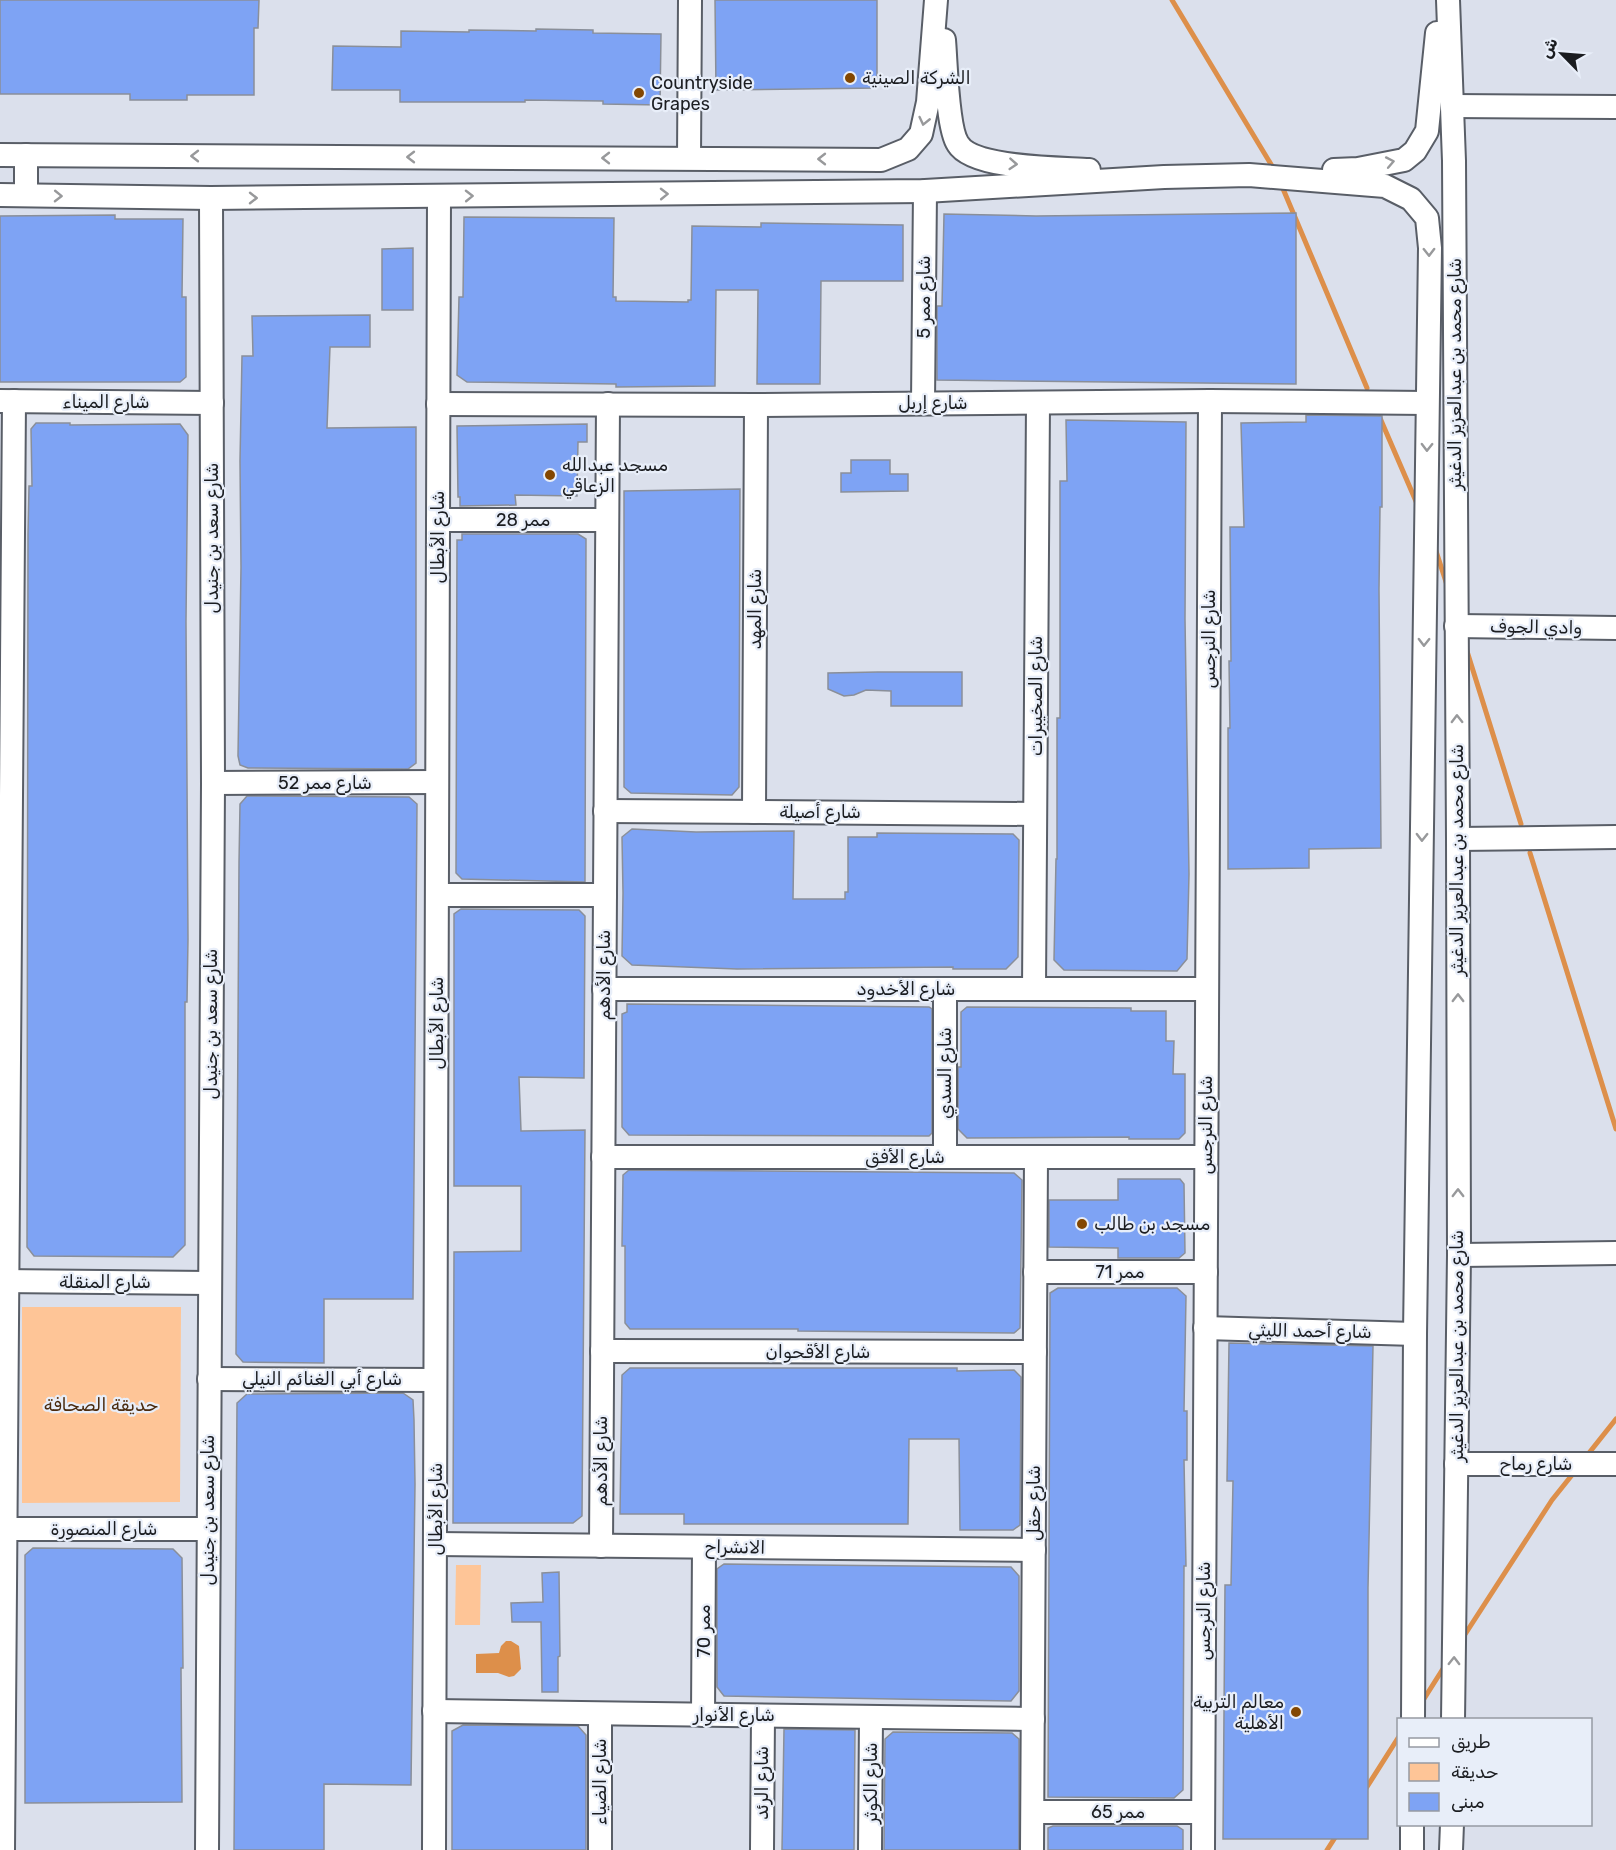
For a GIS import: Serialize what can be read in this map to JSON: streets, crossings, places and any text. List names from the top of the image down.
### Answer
{
  "streets": {
    "street": [
      "شارع ممر 5",
      "شارع محمد بن عبدالعزيز الدغيثر",
      "شارع الميناء",
      "شارع إربل",
      "ممر 28",
      "شارع الأبطال",
      "شارع سعد بن جنيدل",
      "شارع المهد",
      "وادي الجوف",
      "شارع النرجس",
      "شارع الصخيبرات",
      "شارع ممر 52",
      "شارع أصيلة",
      "شارع الأدهم",
      "شارع الأخدود",
      "شارع السدي",
      "شارع الأفق",
      "ممر 71",
      "شارع المنقلة",
      "شارع أحمد الليثي",
      "شارع الأقحوان",
      "شارع أبي الغنائم النيلي",
      "شارع رماح",
      "شارع حقل",
      "شارع المنصورة",
      "الانشراح",
      "ممر 70",
      "شارع الأنوار",
      "شارع الضياء",
      "شارع الرئد",
      "شارع الكوثر",
      "ممر 65"
    ]
  },
  "crossings": [
    ["شارع ممر 5", "شارع إربل"],
    ["شارع محمد بن عبدالعزيز الدغيثر", "شارع إربل"],
    ["شارع محمد بن عبدالعزيز الدغيثر", "وادي الجوف"],
    ["شارع محمد بن عبدالعزيز الدغيثر", "شارع أحمد الليثي"],
    ["شارع محمد بن عبدالعزيز الدغيثر", "شارع رماح"],
    ["شارع الميناء", "شارع سعد بن جنيدل"],
    ["شارع إربل", "شارع الأبطال"],
    ["شارع إربل", "شارع المهد"],
    ["شارع إربل", "شارع النرجس"],
    ["شارع إربل", "شارع الصخيبرات"],
    ["شارع إربل", "شارع الأدهم"],
    ["ممر 28", "شارع الأبطال"],
    ["ممر 28", "شارع الأدهم"],
    ["شارع الأبطال", "شارع ممر 52"],
    ["شارع الأبطال", "شارع أبي الغنائم النيلي"],
    ["شارع الأبطال", "الانشراح"],
    ["شارع الأبطال", "شارع الأنوار"],
    ["شارع سعد بن جنيدل", "شارع ممر 52"],
    ["شارع سعد بن جنيدل", "شارع المنقلة"],
    ["شارع سعد بن جنيدل", "شارع أبي الغنائم النيلي"],
    ["شارع سعد بن جنيدل", "شارع المنصورة"],
    ["شارع المهد", "شارع أصيلة"],
    ["شارع النرجس", "شارع الأخدود"],
    ["شارع النرجس", "شارع الأفق"],
    ["شارع النرجس", "ممر 71"],
    ["شارع النرجس", "شارع أحمد الليثي"],
    ["شارع النرجس", "ممر 65"],
    ["شارع الصخيبرات", "شارع أصيلة"],
    ["شارع الصخيبرات", "شارع الأخدود"],
    ["شارع أصيلة", "شارع الأدهم"],
    ["شارع الأدهم", "شارع الأخدود"],
    ["شارع الأدهم", "شارع الأفق"],
    ["شارع الأدهم", "شارع الأقحوان"],
    ["شارع الأدهم", "الانشراح"],
    ["شارع الأخدود", "شارع السدي"],
    ["شارع السدي", "شارع الأفق"],
    ["شارع الأفق", "شارع حقل"],
    ["ممر 71", "شارع حقل"],
    ["شارع الأقحوان", "شارع حقل"],
    ["شارع حقل", "الانشراح"],
    ["شارع حقل", "شارع الأنوار"],
    ["شارع حقل", "ممر 65"],
    ["الانشراح", "ممر 70"],
    ["ممر 70", "شارع الأنوار"],
    ["شارع الأنوار", "شارع الضياء"],
    ["شارع الأنوار", "شارع الرئد"],
    ["شارع الأنوار", "شارع الكوثر"]
  ],
  "parks": ["حديقة الصحافة"],
  "places": [
    "الشركة الصينية",
    "Countryside Grapes",
    "مسجد عبدالله الزعاقي",
    "مسجد بن طالب",
    "معالم التربية الأهلية"
  ],
  "legend": ["طريق", "حديقة", "مبنى"],
  "north": "top left"
}
